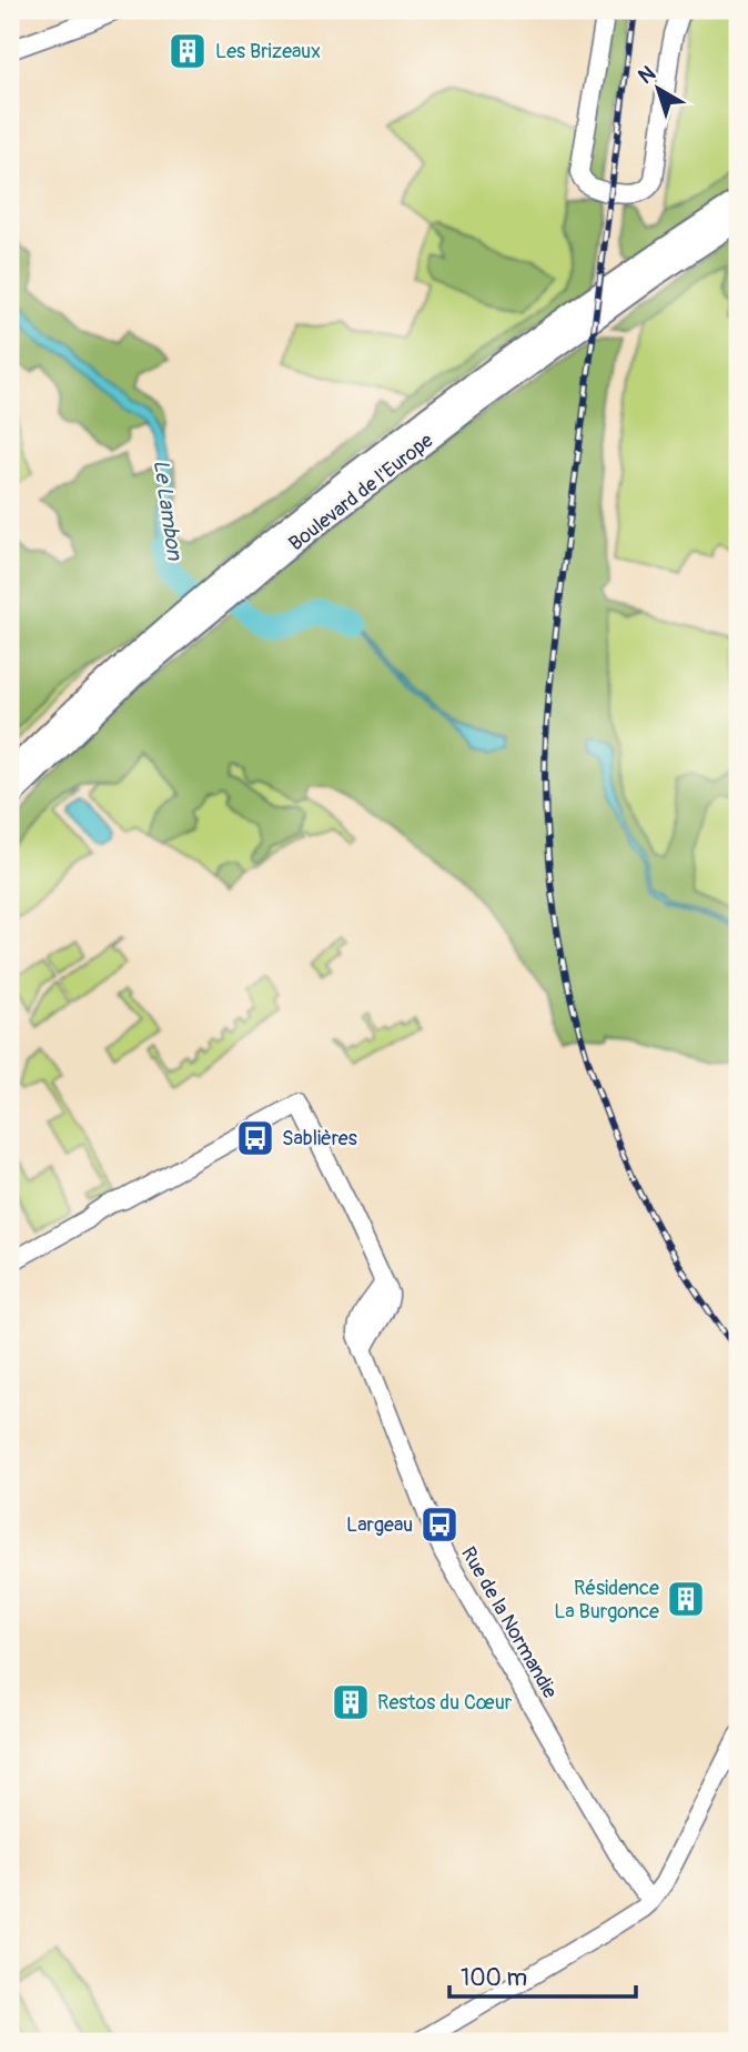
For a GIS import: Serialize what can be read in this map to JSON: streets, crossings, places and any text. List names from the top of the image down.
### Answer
{
  "streets": {
    "highway": ["Boulevard de l'Europe"],
    "street": ["Rue de la Normandie"]
  },
  "water": ["Le Lambon"],
  "places": {
    "building": ["Les Brizeaux", "Résidence La Burgonce", "Restos du Cœur"],
    "bus stop": ["Sablières", "Largeau"]
  },
  "scale_bar": "100 m",
  "north": "top left"
}
